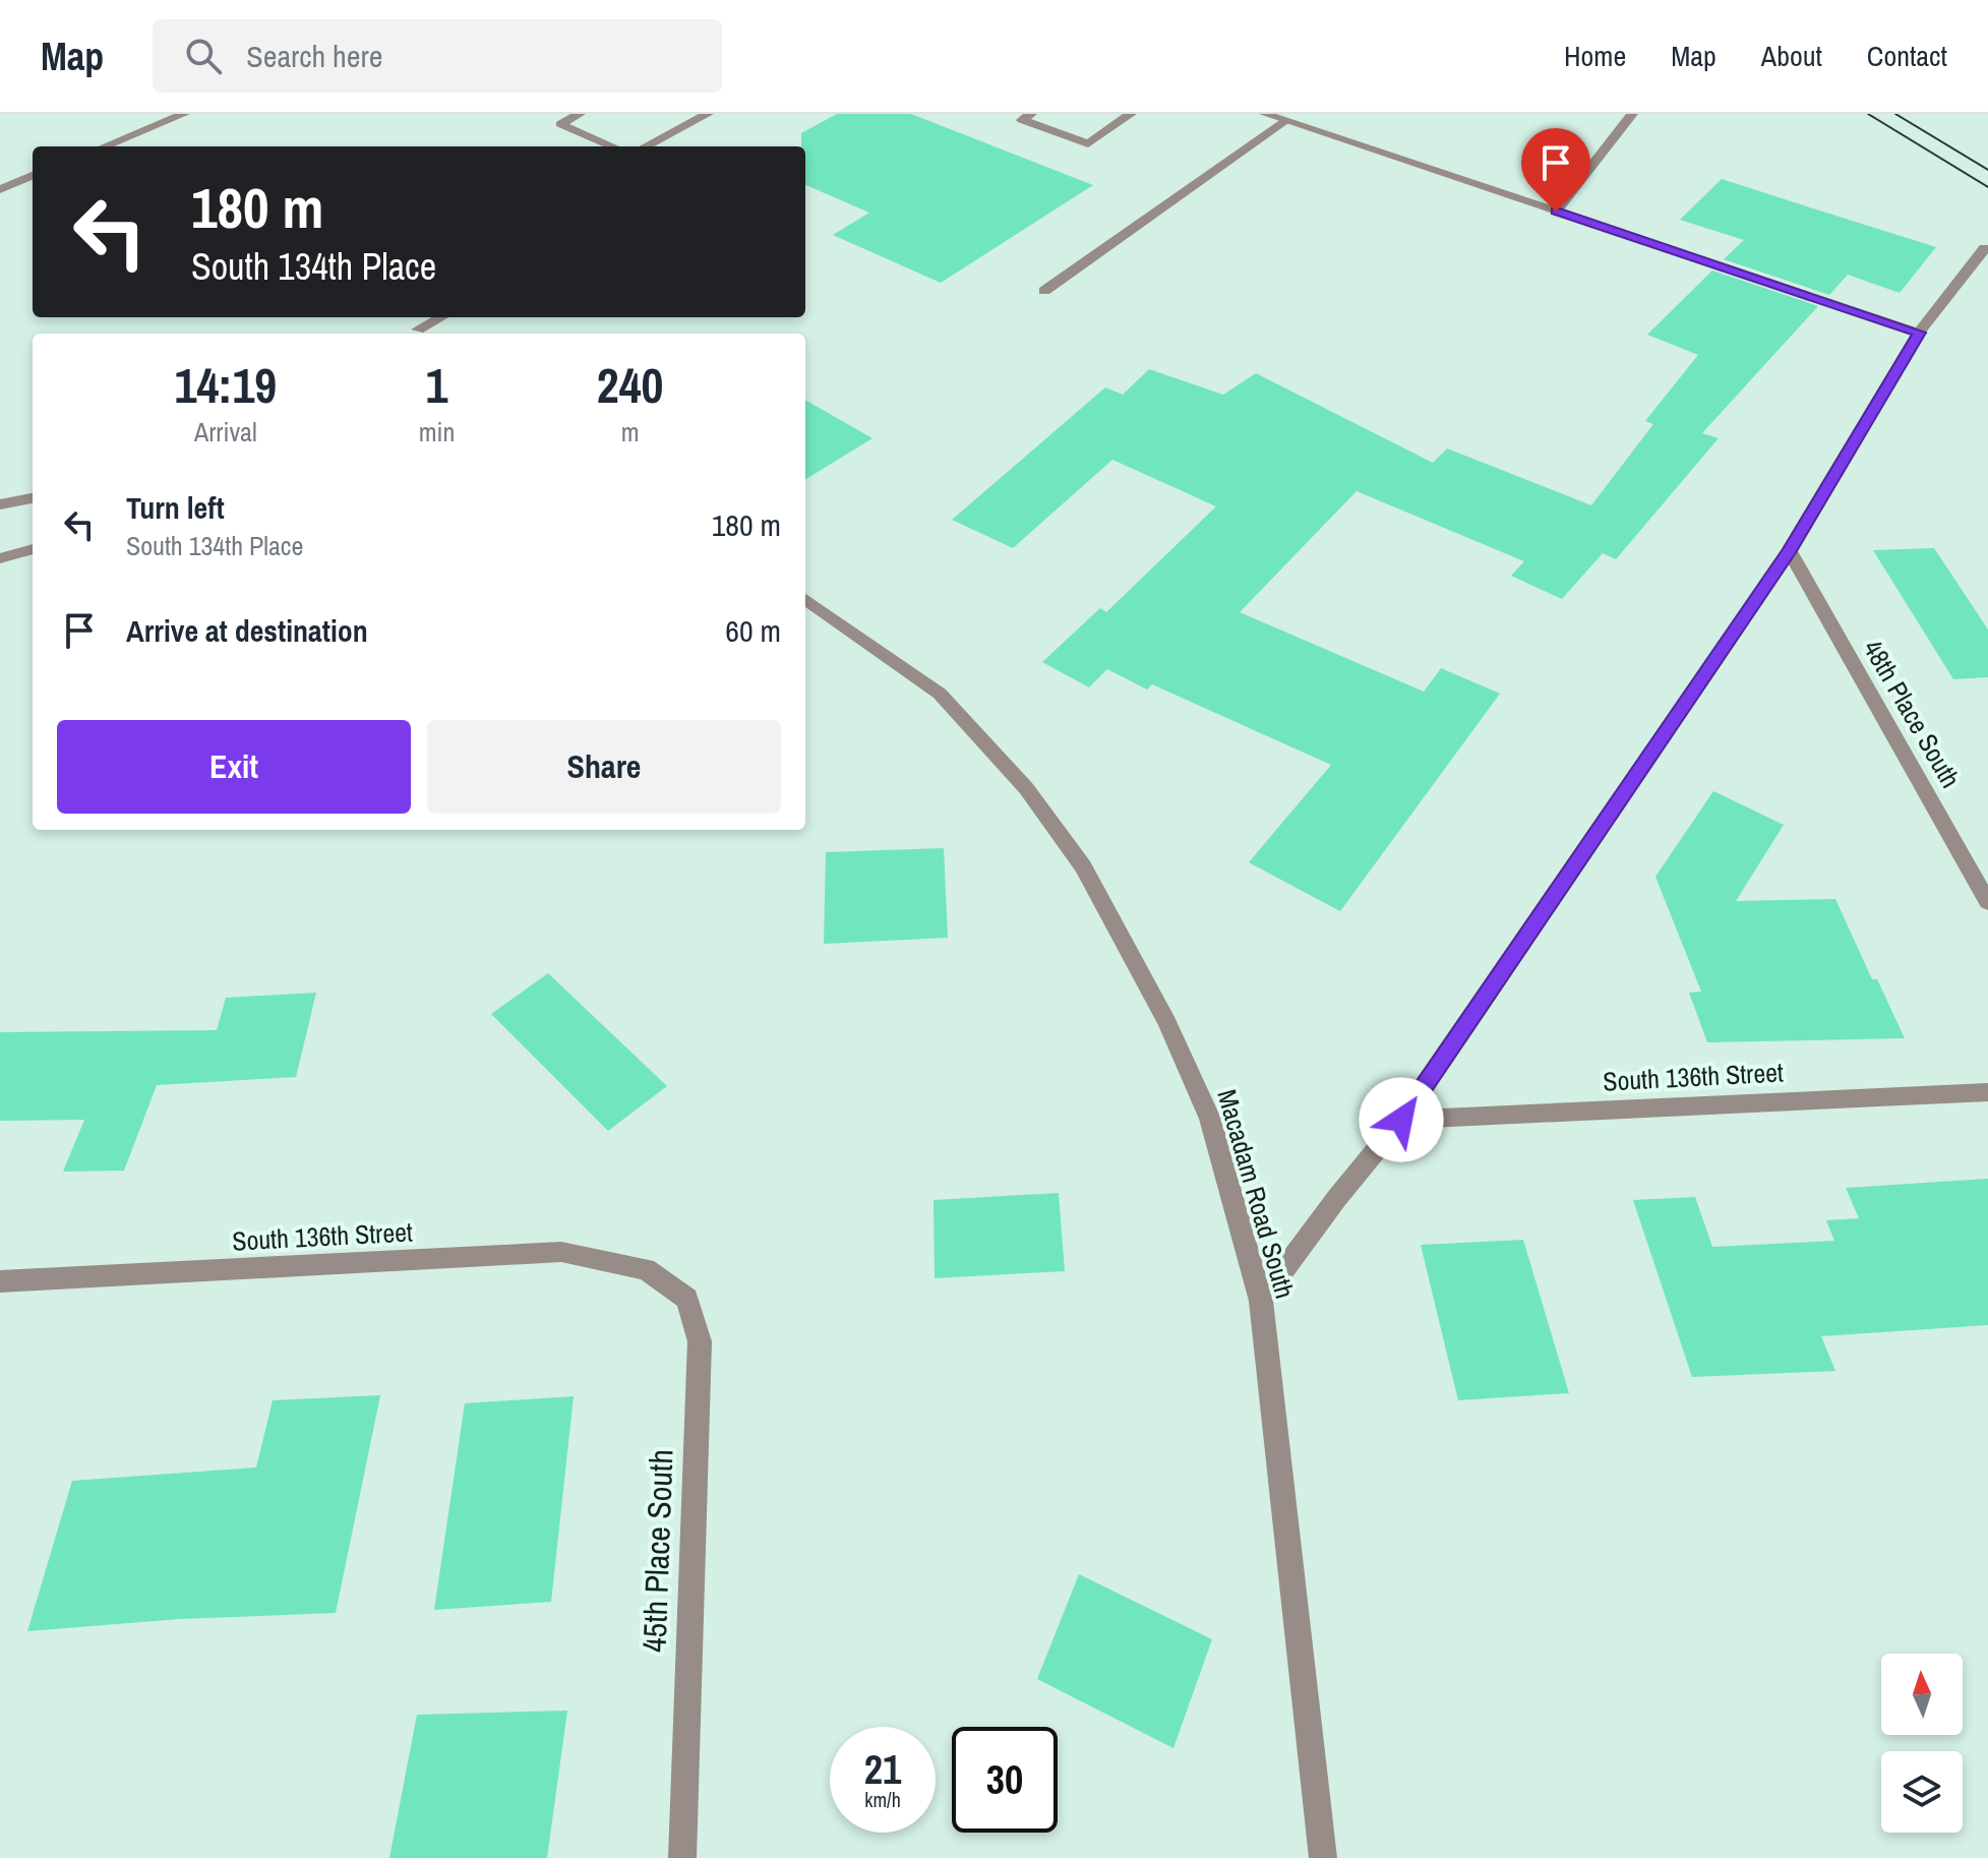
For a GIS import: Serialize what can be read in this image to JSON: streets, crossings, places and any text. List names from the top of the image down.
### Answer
{
  "streets": {
    "street": [
      "48th Place South",
      "South 136th Street",
      "Macadam Road South",
      "45th Place South"
    ]
  },
  "crossings": [
    ["South 136th Street", "45th Place South"]
  ],
  "north": "top",
  "page": {
    "header": "Map",
    "search": "Search here",
    "nav": [
      "Home",
      "Map",
      "About",
      "Contact"
    ],
    "turn": ["180 m", "South 134th Place"],
    "eta": [
      "14:19",
      "Arrival",
      "1",
      "min",
      "240",
      "m"
    ],
    "list": [
      {
        "name": "Turn left",
        "note": "South 134th Place",
        "value": "180 m"
      },
      {
        "name": "Arrive at destination",
        "value": "60 m"
      }
    ],
    "buttons": ["Exit", "Share"],
    "speed": "21 km/h",
    "limit": "30"
  }
}
